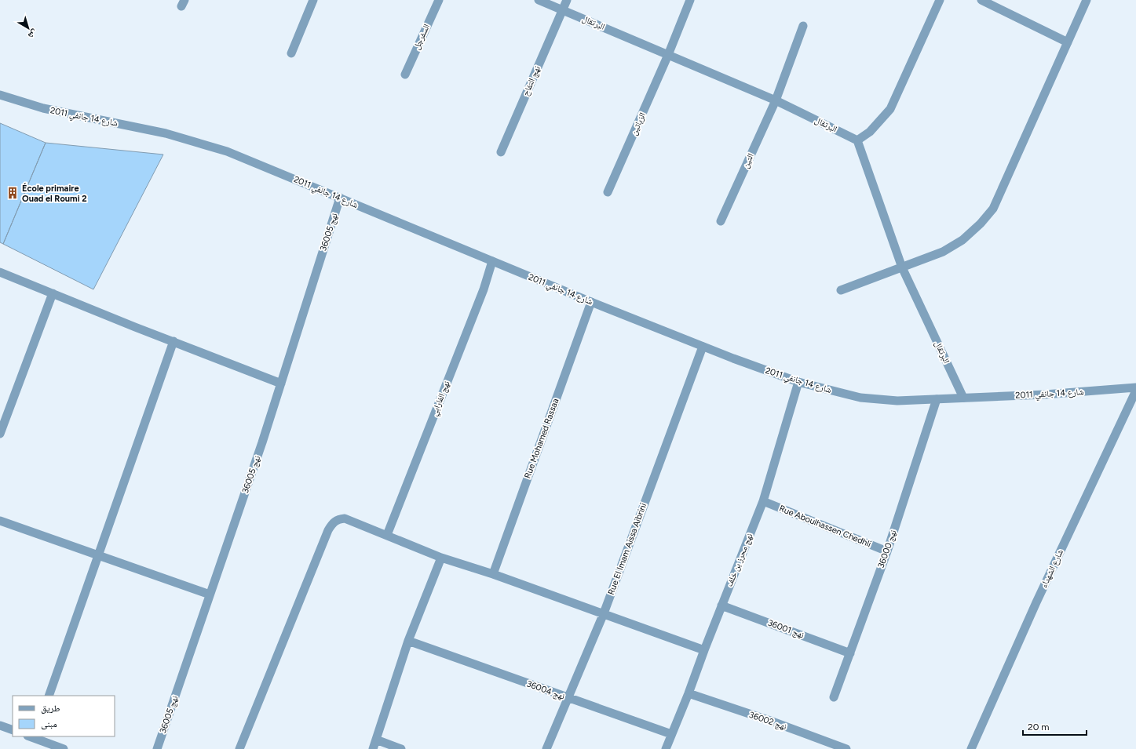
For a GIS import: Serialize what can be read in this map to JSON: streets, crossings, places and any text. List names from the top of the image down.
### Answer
{
  "streets": {
    "street": [
      "البرتقال",
      "السفرجل",
      "نهج التفاح",
      "شارع 14 جانفي 2011",
      "الزياتين",
      "التين",
      "نهج 36005",
      "نهج الفارابي",
      "Rue Mohamed Rassaa",
      "Rue Aboulhassen Chedhli",
      "Rue El Imam Aissa Aibrini",
      "نهج 36000",
      "نهج محرز بن خلف",
      "شارع الشهداء",
      "نهج 36001",
      "نهج 36004",
      "نهج 36002"
    ]
  },
  "crossings": [
    ["البرتقال", "نهج التفاح"],
    ["البرتقال", "شارع 14 جانفي 2011"],
    ["البرتقال", "الزياتين"],
    ["البرتقال", "التين"],
    ["شارع 14 جانفي 2011", "نهج 36005"],
    ["شارع 14 جانفي 2011", "نهج الفارابي"],
    ["شارع 14 جانفي 2011", "Rue Mohamed Rassaa"],
    ["شارع 14 جانفي 2011", "Rue El Imam Aissa Aibrini"],
    ["شارع 14 جانفي 2011", "نهج 36000"],
    ["شارع 14 جانفي 2011", "نهج محرز بن خلف"],
    ["Rue Aboulhassen Chedhli", "نهج 36000"],
    ["Rue Aboulhassen Chedhli", "نهج محرز بن خلف"],
    ["Rue El Imam Aissa Aibrini", "نهج 36004"],
    ["نهج 36000", "نهج 36001"],
    ["نهج محرز بن خلف", "نهج 36001"],
    ["نهج محرز بن خلف", "نهج 36004"],
    ["نهج محرز بن خلف", "نهج 36002"]
  ],
  "places": {
    "building": ["École primaire Ouad el Roumi 2"]
  },
  "legend": ["طريق", "مبنى"],
  "scale_bar": "20 m",
  "north": "bottom right"
}
